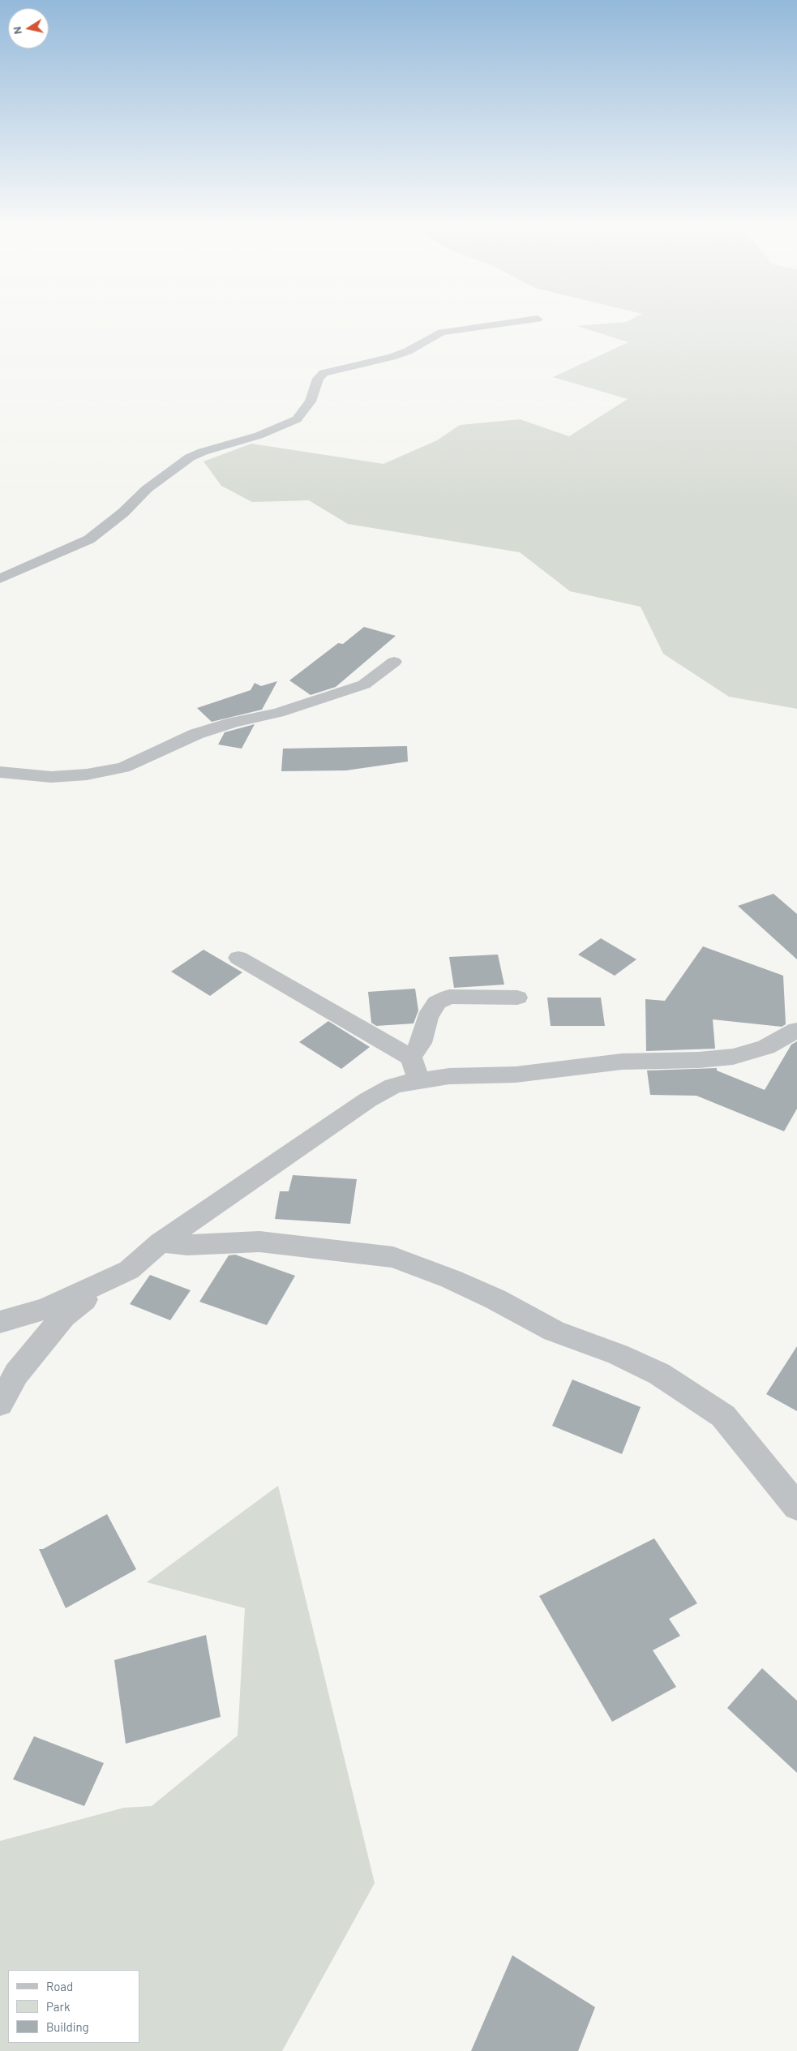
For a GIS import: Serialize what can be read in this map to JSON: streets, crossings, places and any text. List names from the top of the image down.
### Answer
{
  "legend": ["Road", "Park", "Building"],
  "north": "left"
}
